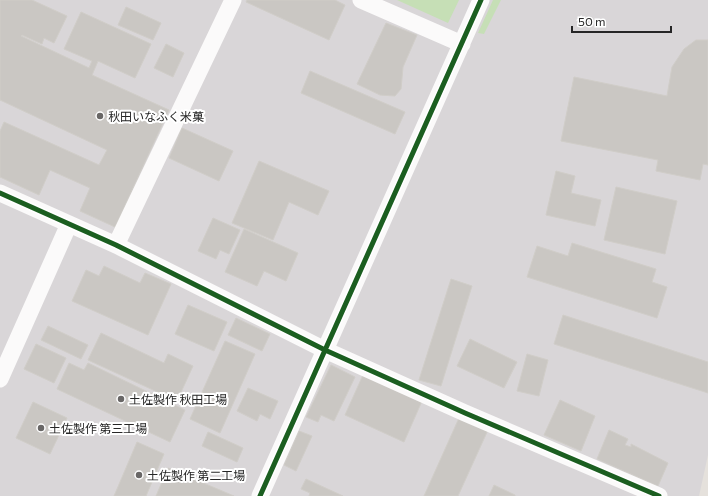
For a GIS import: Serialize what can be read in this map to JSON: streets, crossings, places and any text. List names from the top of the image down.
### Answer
{
  "places": [
    "秋田いなふく米菓",
    "土佐製作 秋田工場",
    "土佐製作 第三工場",
    "土佐製作 第二工場"
  ],
  "scale_bar": "50 m"
}
